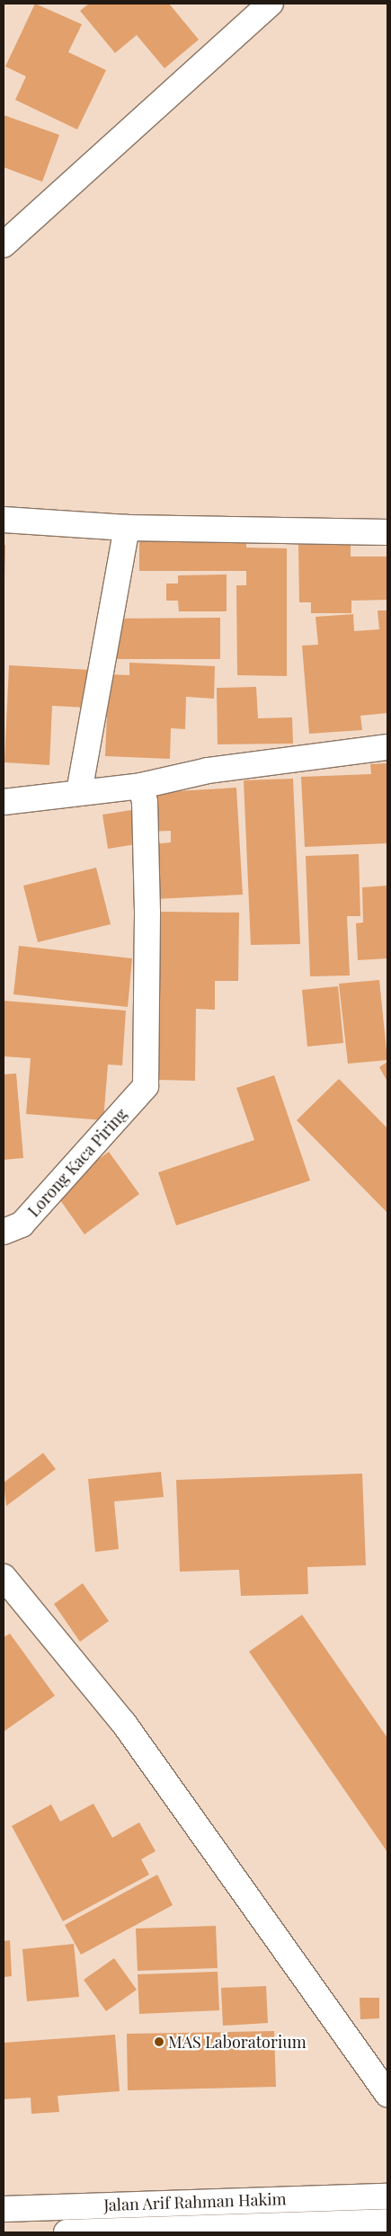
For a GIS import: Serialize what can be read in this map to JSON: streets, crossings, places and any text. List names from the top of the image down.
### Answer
{
  "streets": {
    "street": ["Lorong Kaca Piring", "Jalan Arif Rahman Hakim"]
  },
  "places": ["MAS Laboratorium"]
}
